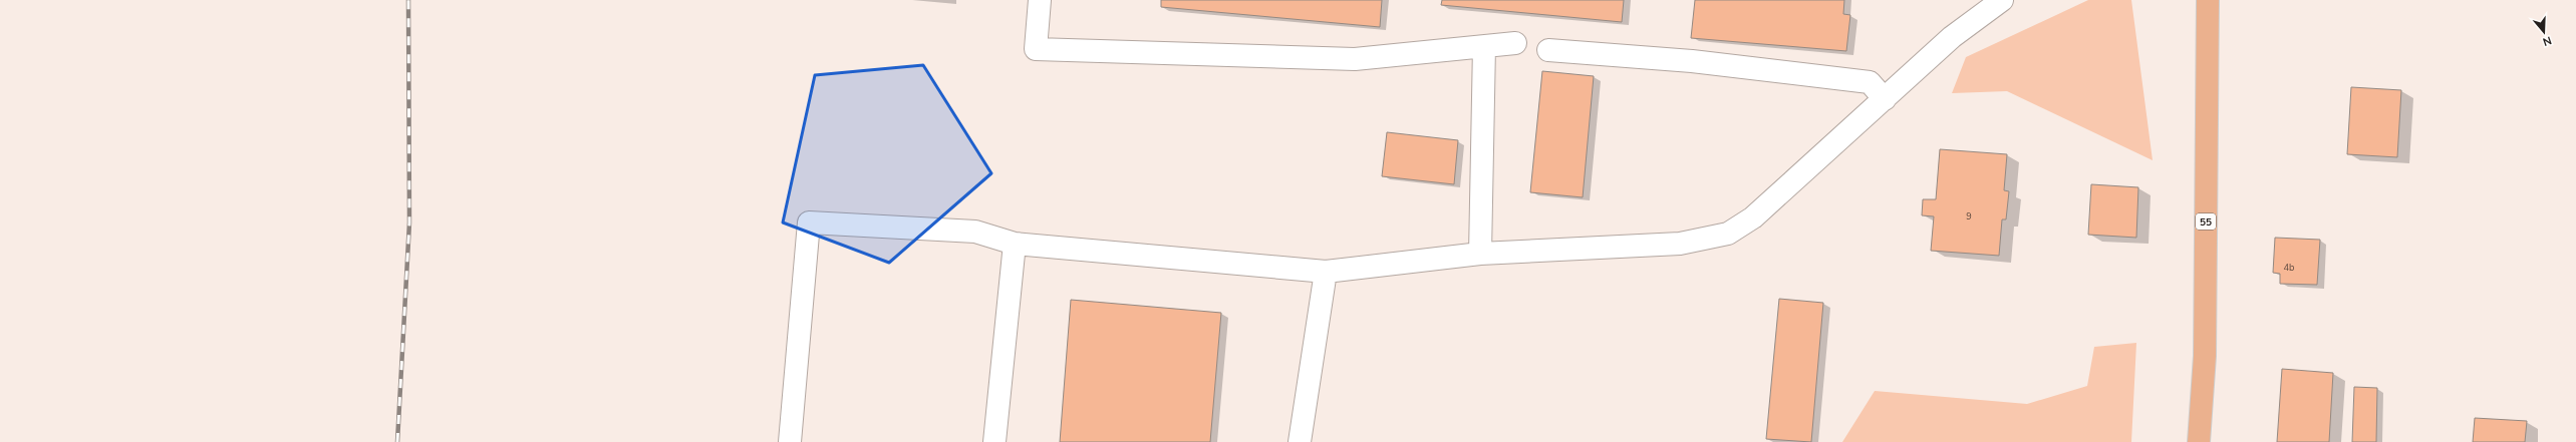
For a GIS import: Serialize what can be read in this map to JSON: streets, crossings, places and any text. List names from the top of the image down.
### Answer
{
  "streets": {
    "main road": ["55"]
  },
  "house_numbers": ["9", "4b"],
  "north": "bottom"
}
